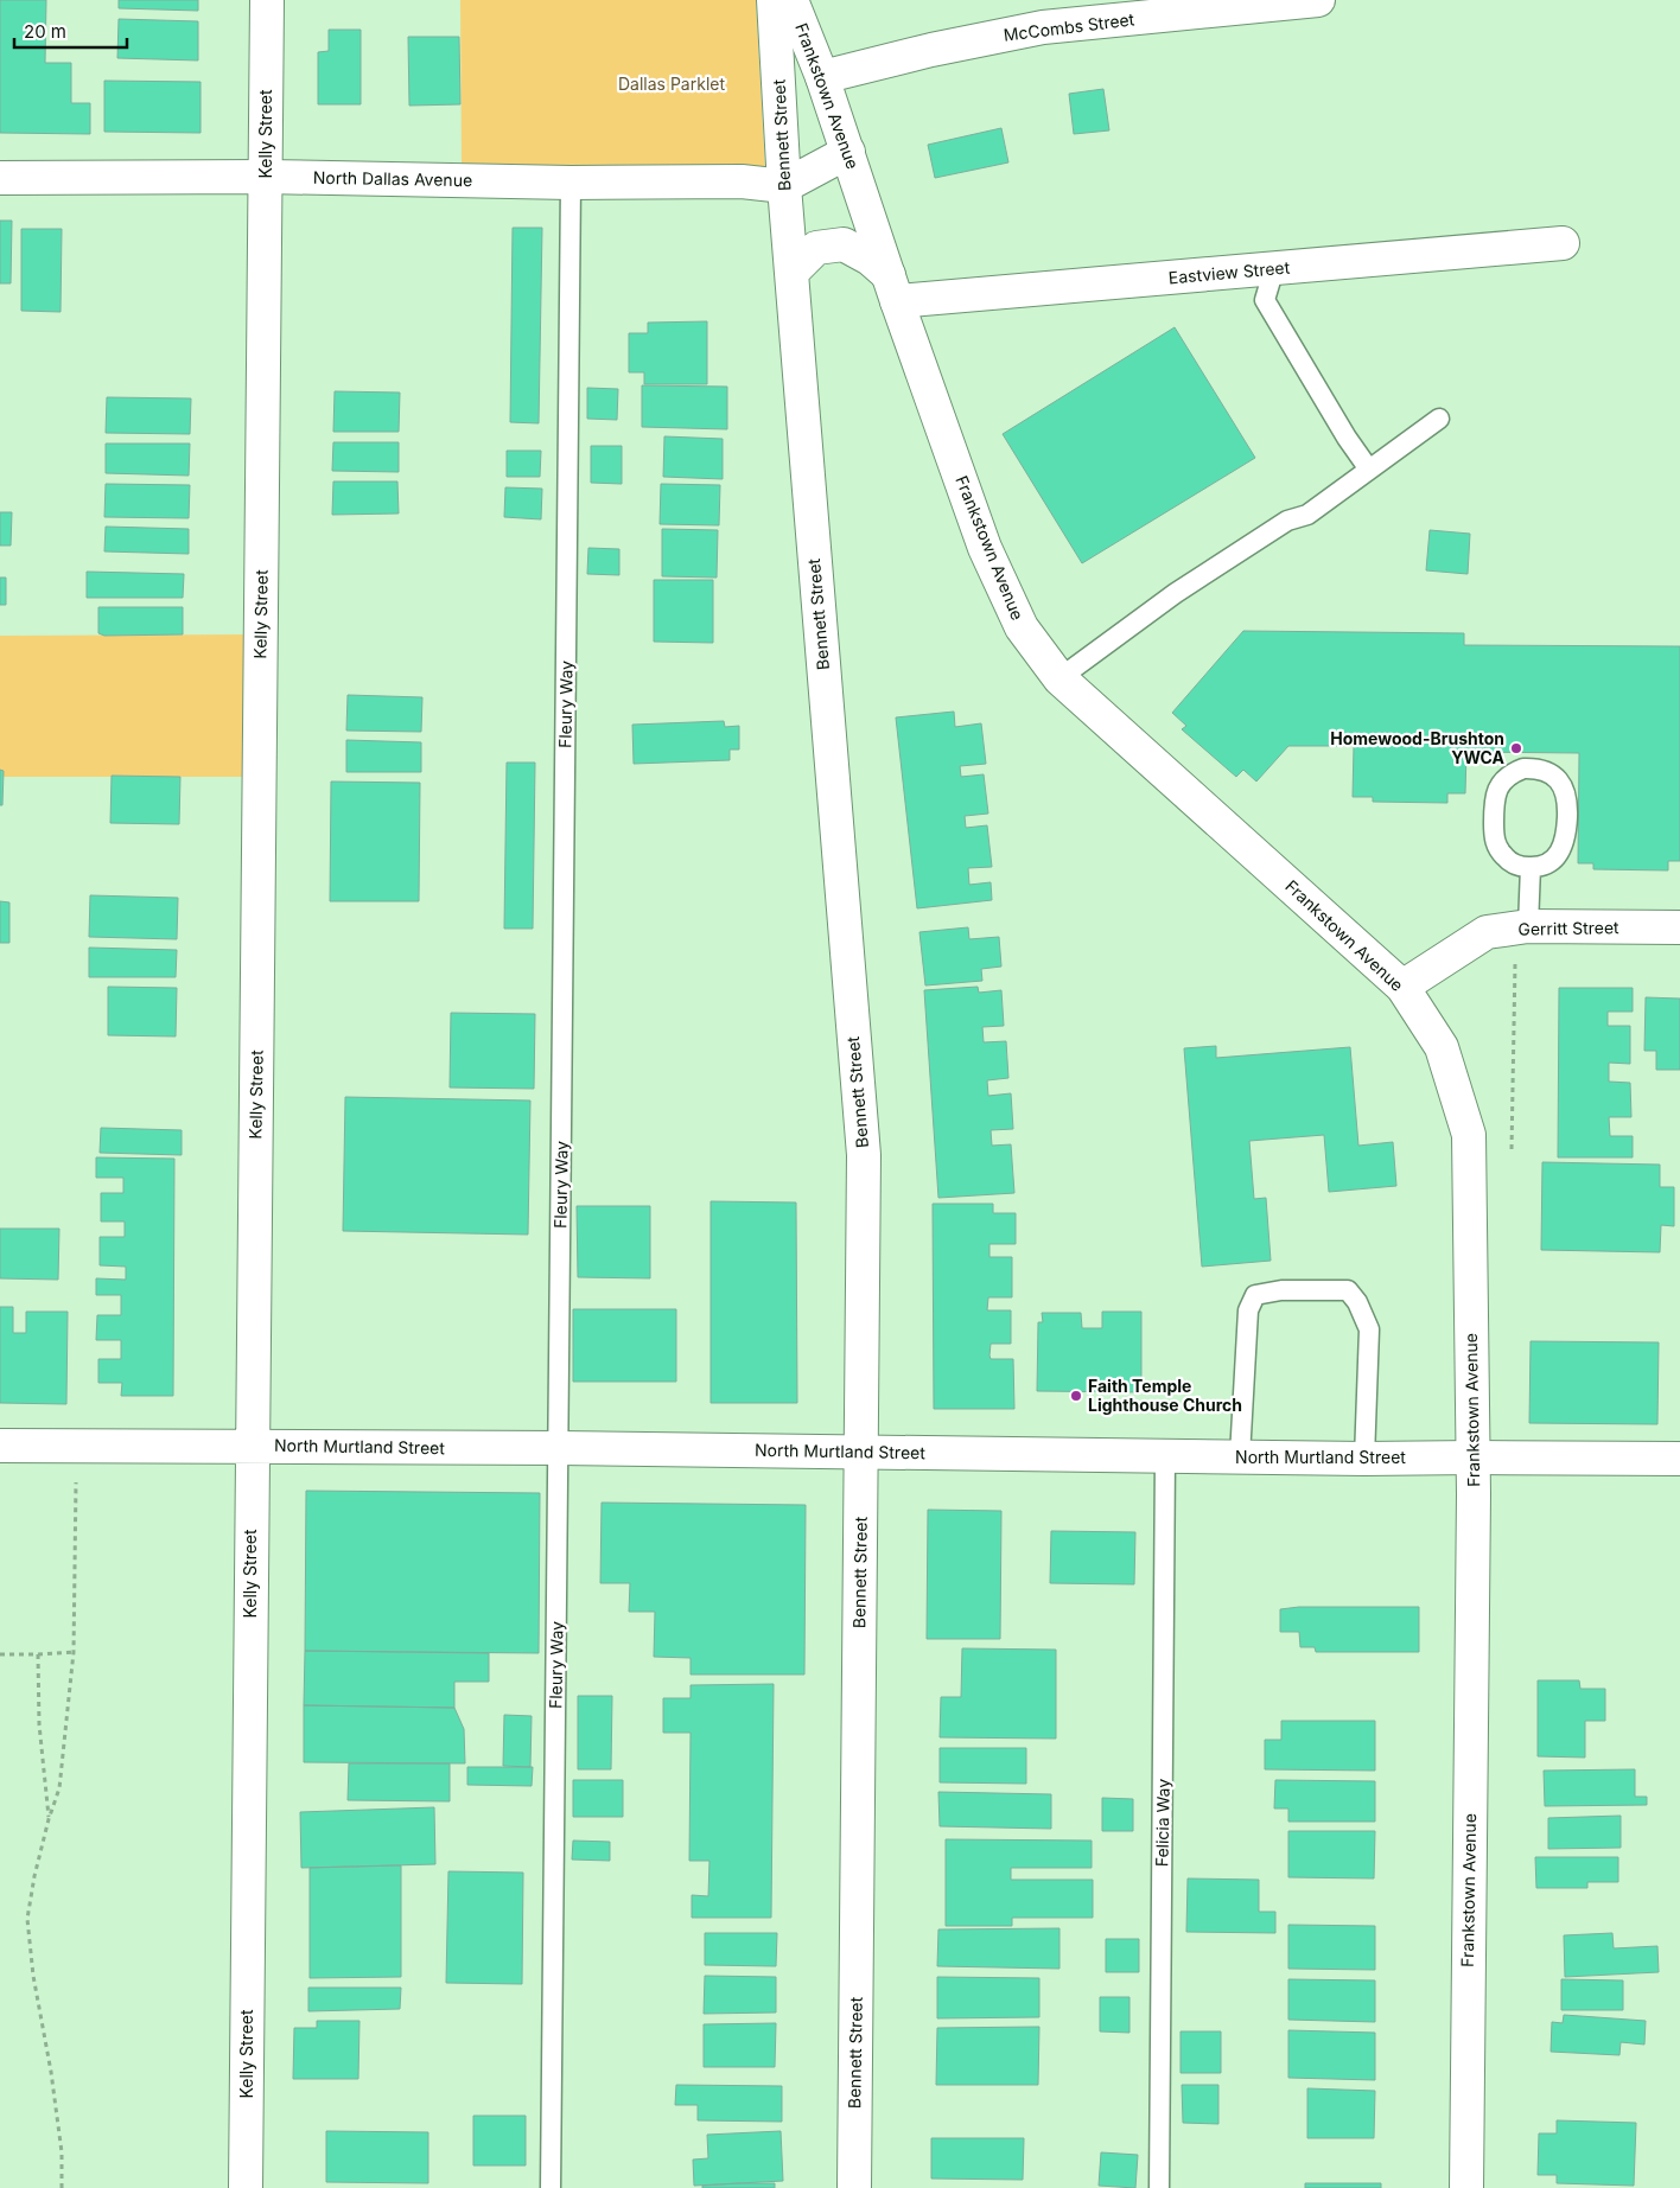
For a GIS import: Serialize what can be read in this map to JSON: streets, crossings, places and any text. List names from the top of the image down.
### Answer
{
  "streets": {
    "street": [
      "McCombs Street",
      "Frankstown Avenue",
      "Kelly Street",
      "Bennett Street",
      "North Dallas Avenue",
      "Eastview Street",
      "Gerritt Street",
      "North Murtland Street"
    ],
    "lane": ["Fleury Way", "Felicia Way"]
  },
  "crossings": [
    ["McCombs Street", "Frankstown Avenue"],
    ["Frankstown Avenue", "Eastview Street"],
    ["Frankstown Avenue", "Gerritt Street"],
    ["Frankstown Avenue", "North Murtland Street"],
    ["Kelly Street", "North Dallas Avenue"],
    ["Kelly Street", "North Murtland Street"],
    ["Bennett Street", "North Dallas Avenue"],
    ["Bennett Street", "North Murtland Street"],
    ["North Dallas Avenue", "Fleury Way"],
    ["Fleury Way", "North Murtland Street"],
    ["North Murtland Street", "Felicia Way"]
  ],
  "parks": ["Dallas Parklet"],
  "places": ["Homewood-Brushton YWCA", "Faith Temple Lighthouse Church"],
  "scale_bar": "20 m"
}
